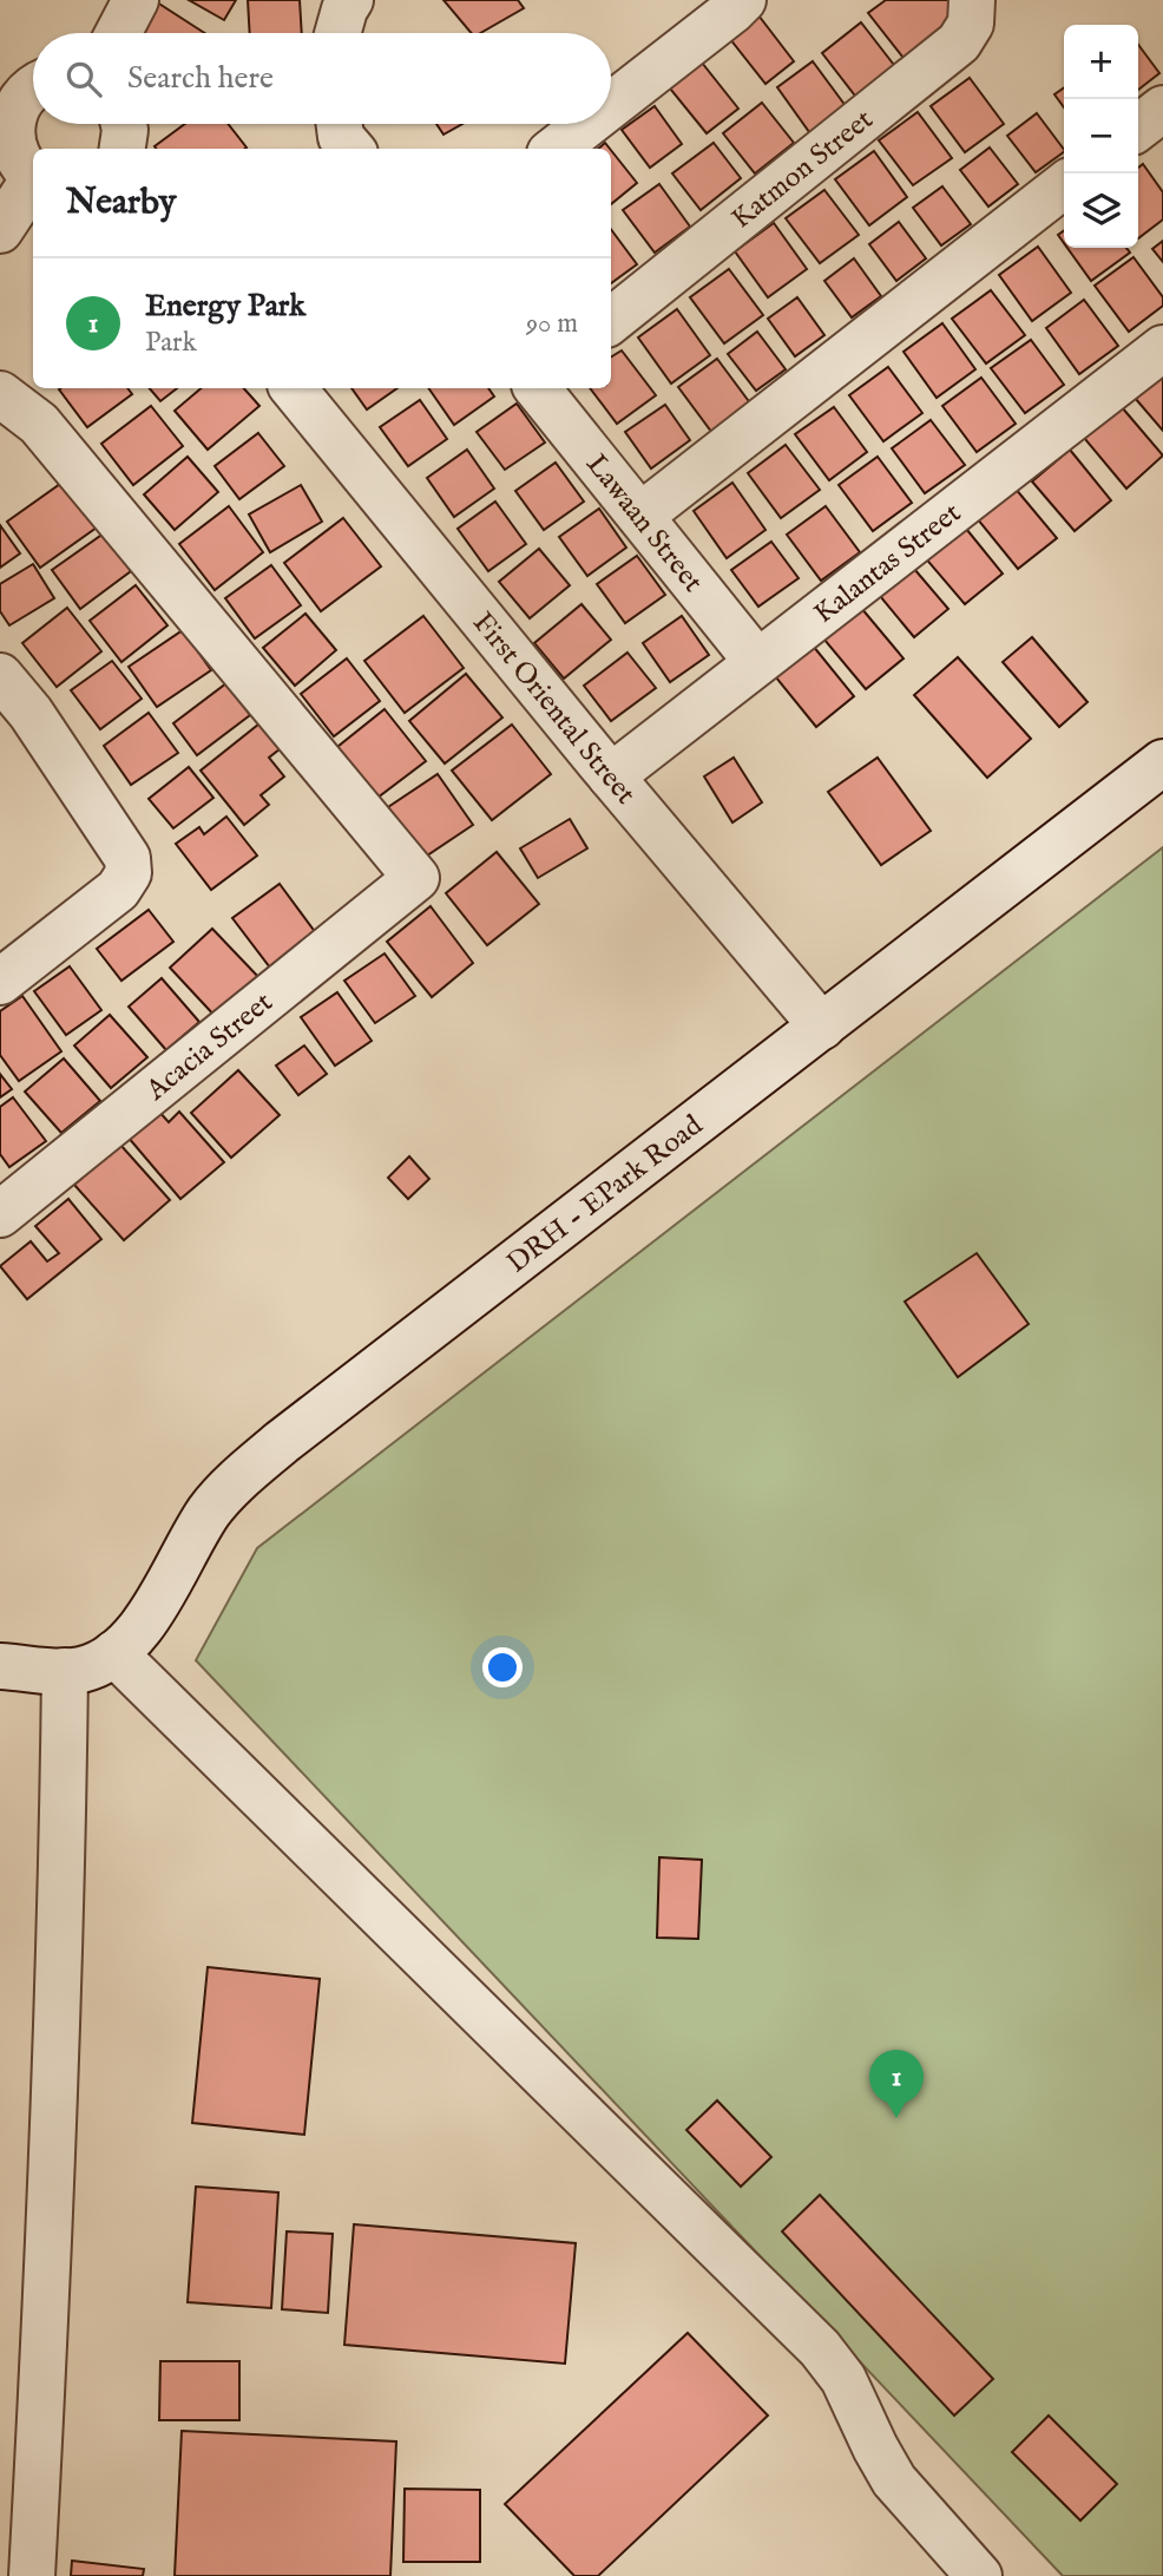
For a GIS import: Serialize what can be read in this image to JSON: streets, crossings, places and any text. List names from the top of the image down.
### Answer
{
  "streets": {
    "street": [
      "Katmon Street",
      "Lawaan Street",
      "Kalantas Street",
      "First Oriental Street",
      "Acacia Street",
      "DRH - EPark Road"
    ]
  },
  "crossings": [
    ["Lawaan Street", "Kalantas Street"],
    ["Kalantas Street", "First Oriental Street"],
    ["First Oriental Street", "DRH - EPark Road"]
  ],
  "page": {
    "map_buttons": ["+", "−"],
    "search": "Search here",
    "heading": "Nearby",
    "list": [
      {
        "mark": "1",
        "name": "Energy Park",
        "note": "Park",
        "value": "90 m"
      }
    ],
    "pins": "1"
  }
}
